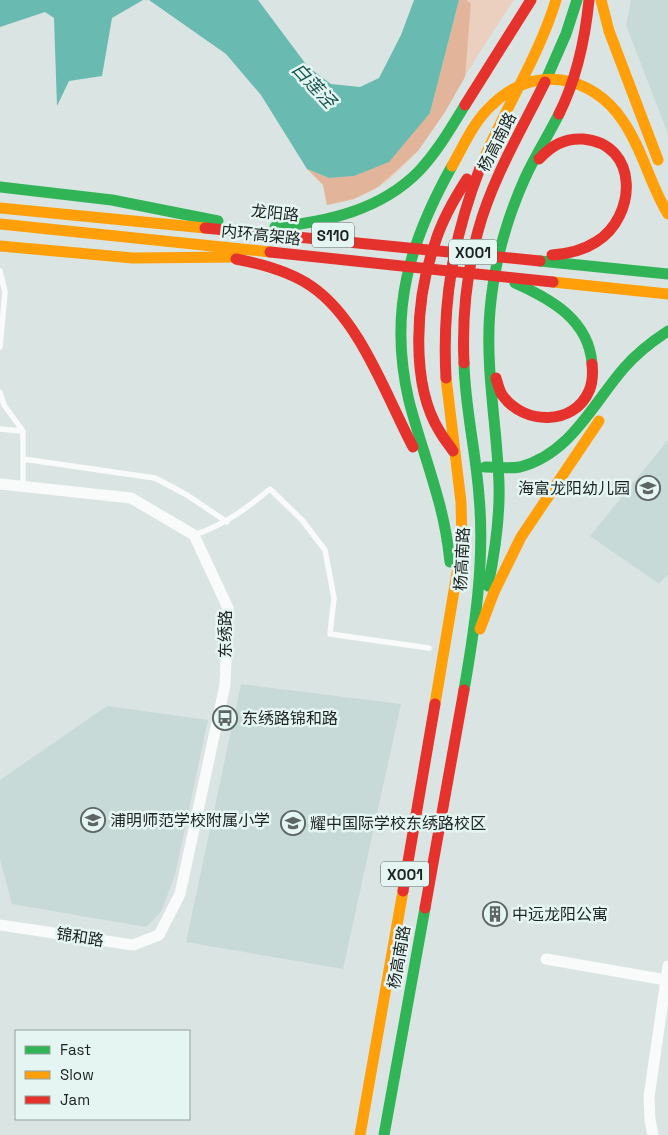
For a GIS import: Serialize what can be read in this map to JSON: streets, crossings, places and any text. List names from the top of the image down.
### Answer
{
  "streets": {
    "main road": [
      "杨高南路",
      "龙阳路",
      "内环高架路",
      "S110",
      "X001"
    ],
    "street": ["东绣路", "锦和路"]
  },
  "crossings": [
    ["东绣路", "锦和路"]
  ],
  "water": ["白莲泾"],
  "places": {
    "school or university": ["海富龙阳幼儿园", "浦明师范学校附属小学", "耀中国际学校东绣路校区"],
    "bus stop": ["东绣路锦和路"],
    "building": ["中远龙阳公寓"]
  },
  "legend": ["Fast", "Slow", "Jam"]
}
